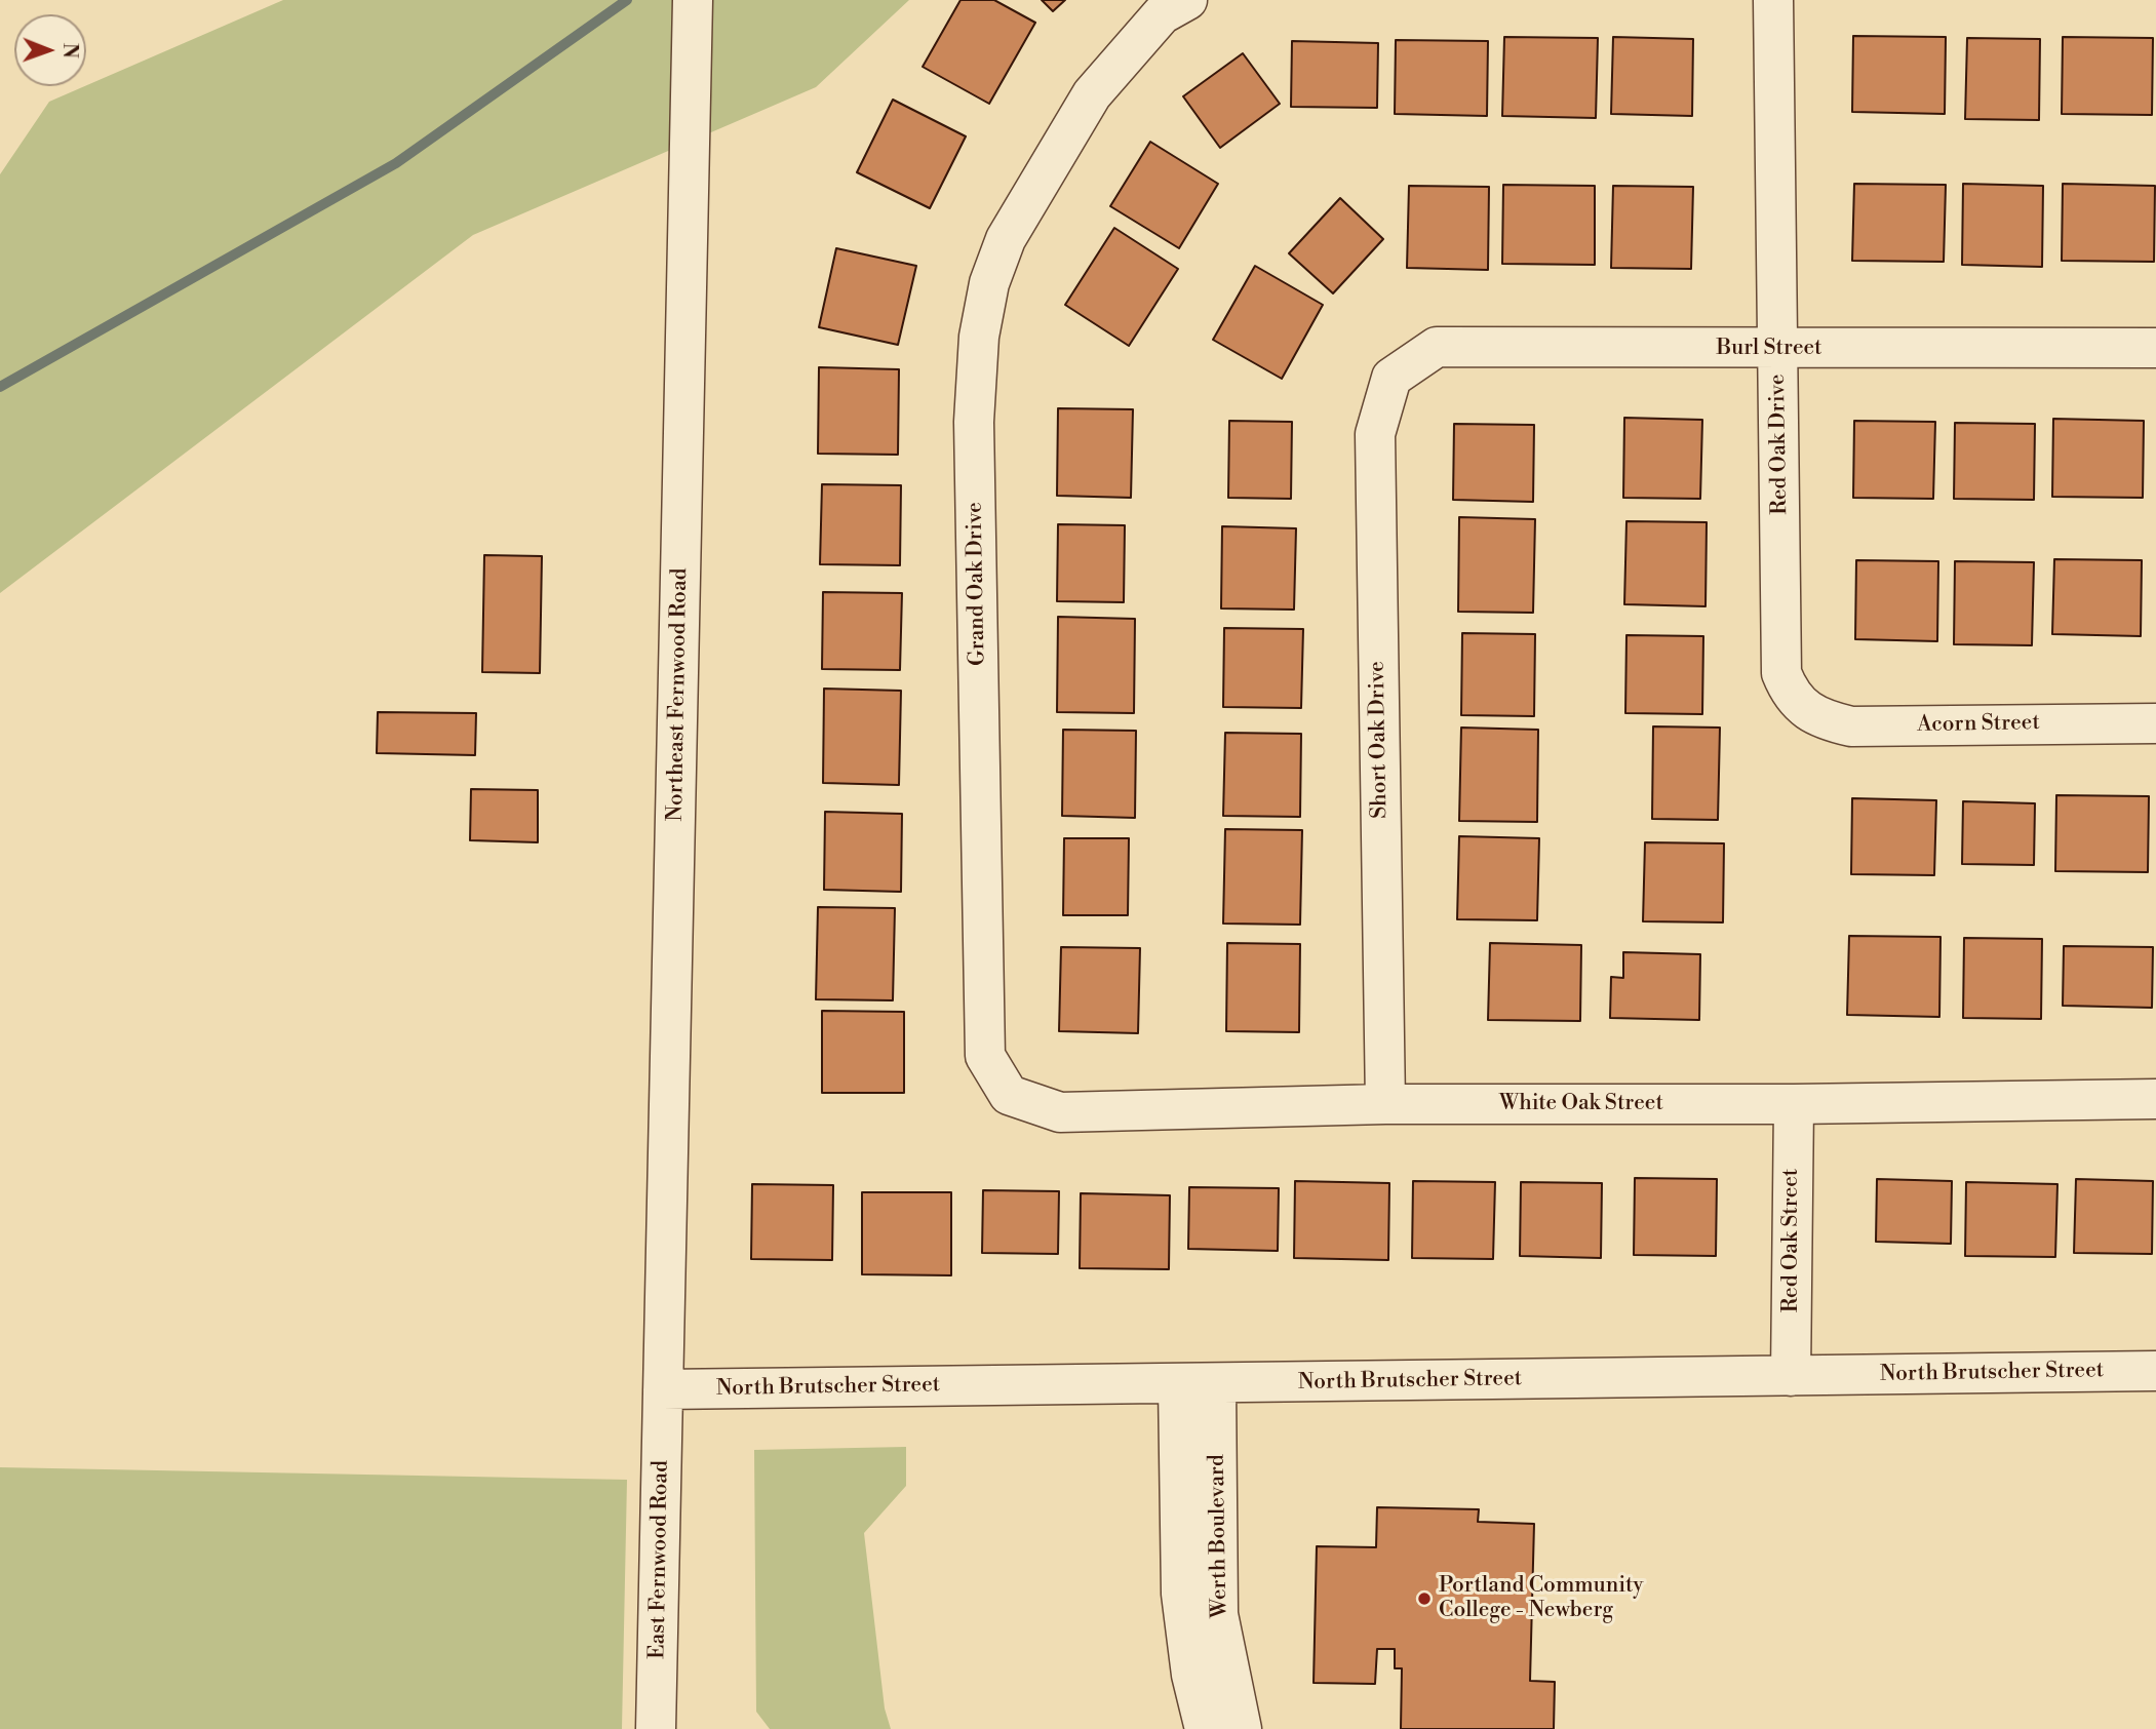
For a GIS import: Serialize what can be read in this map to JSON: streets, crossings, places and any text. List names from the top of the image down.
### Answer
{
  "streets": {
    "street": [
      "Burl Street",
      "Red Oak Drive",
      "Grand Oak Drive",
      "Northeast Fernwood Road",
      "Acorn Street",
      "Short Oak Drive",
      "White Oak Street",
      "Red Oak Street",
      "North Brutscher Street",
      "Werth Boulevard",
      "East Fernwood Road"
    ]
  },
  "crossings": [
    ["Burl Street", "Red Oak Drive"],
    ["Burl Street", "Short Oak Drive"],
    ["Red Oak Drive", "Acorn Street"],
    ["Grand Oak Drive", "White Oak Street"],
    ["Northeast Fernwood Road", "North Brutscher Street"],
    ["Northeast Fernwood Road", "East Fernwood Road"],
    ["Short Oak Drive", "White Oak Street"],
    ["White Oak Street", "Red Oak Street"],
    ["Red Oak Street", "North Brutscher Street"],
    ["North Brutscher Street", "Werth Boulevard"],
    ["North Brutscher Street", "East Fernwood Road"]
  ],
  "places": ["Portland Community College - Newberg"],
  "north": "right"
}
